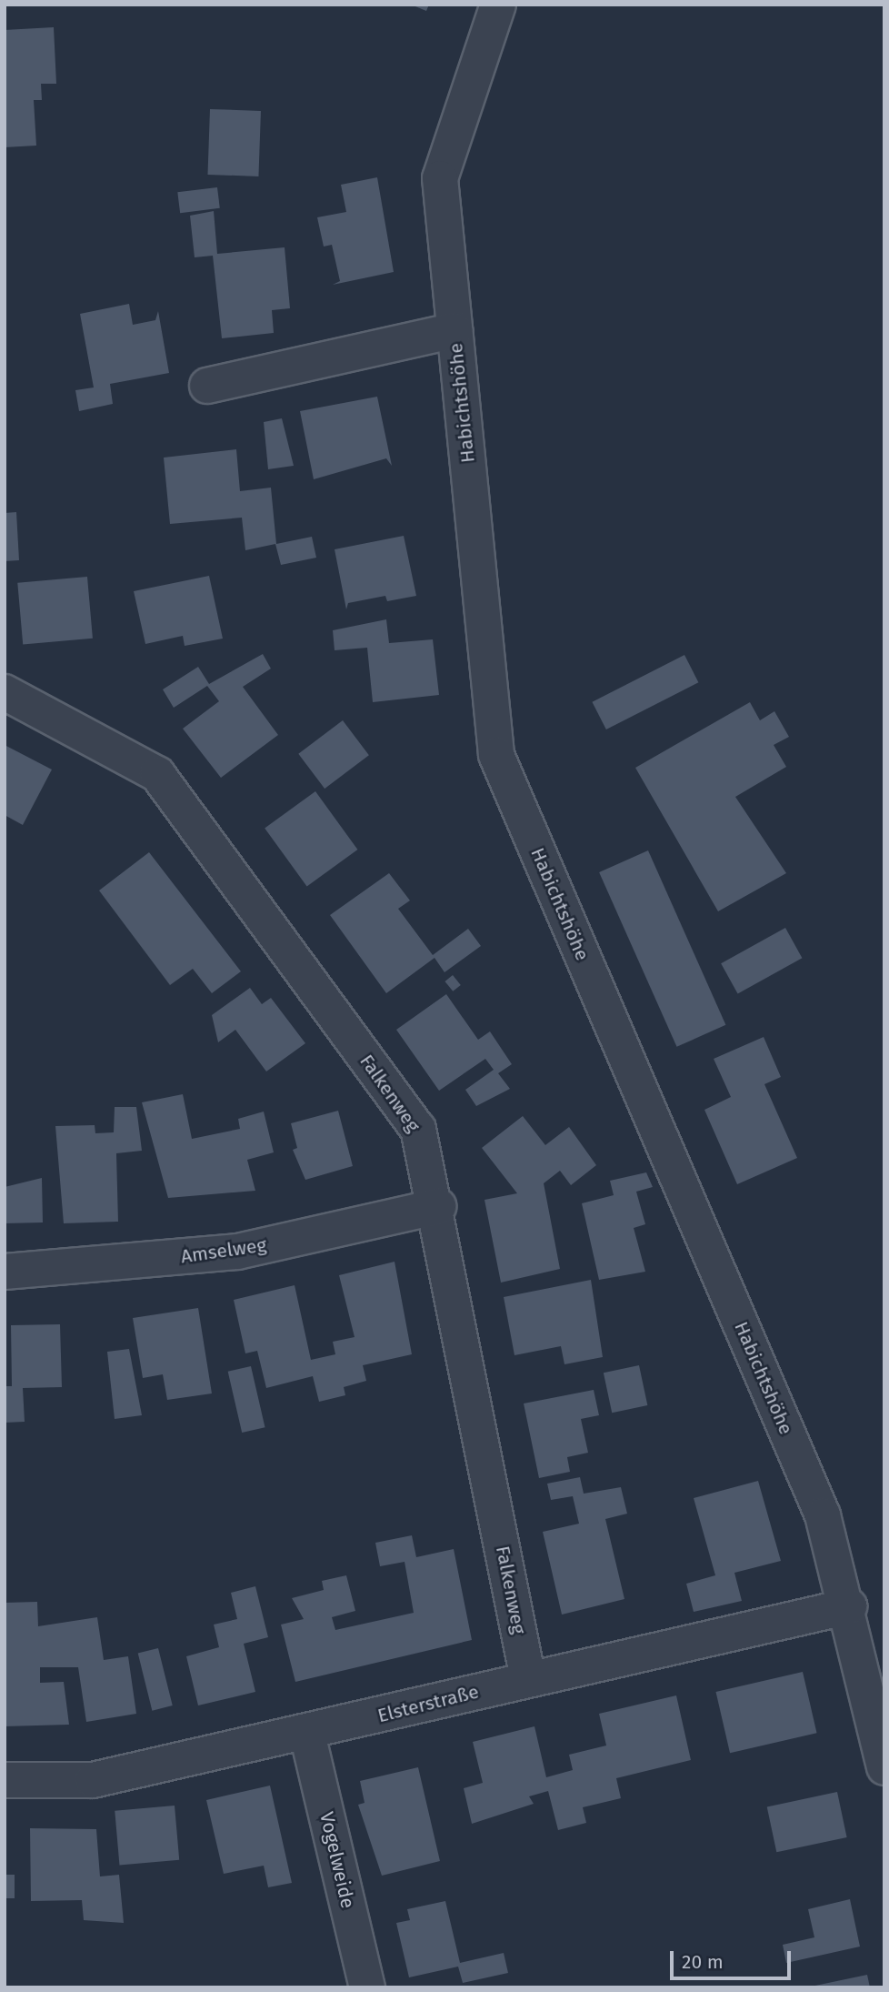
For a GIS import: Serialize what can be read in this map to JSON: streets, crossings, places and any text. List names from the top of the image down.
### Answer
{
  "streets": {
    "street": [
      "Habichtshöhe",
      "Falkenweg",
      "Amselweg",
      "Elsterstraße",
      "Vogelweide"
    ]
  },
  "crossings": [
    ["Habichtshöhe", "Elsterstraße"],
    ["Falkenweg", "Amselweg"],
    ["Falkenweg", "Elsterstraße"],
    ["Elsterstraße", "Vogelweide"]
  ],
  "scale_bar": "20 m"
}
